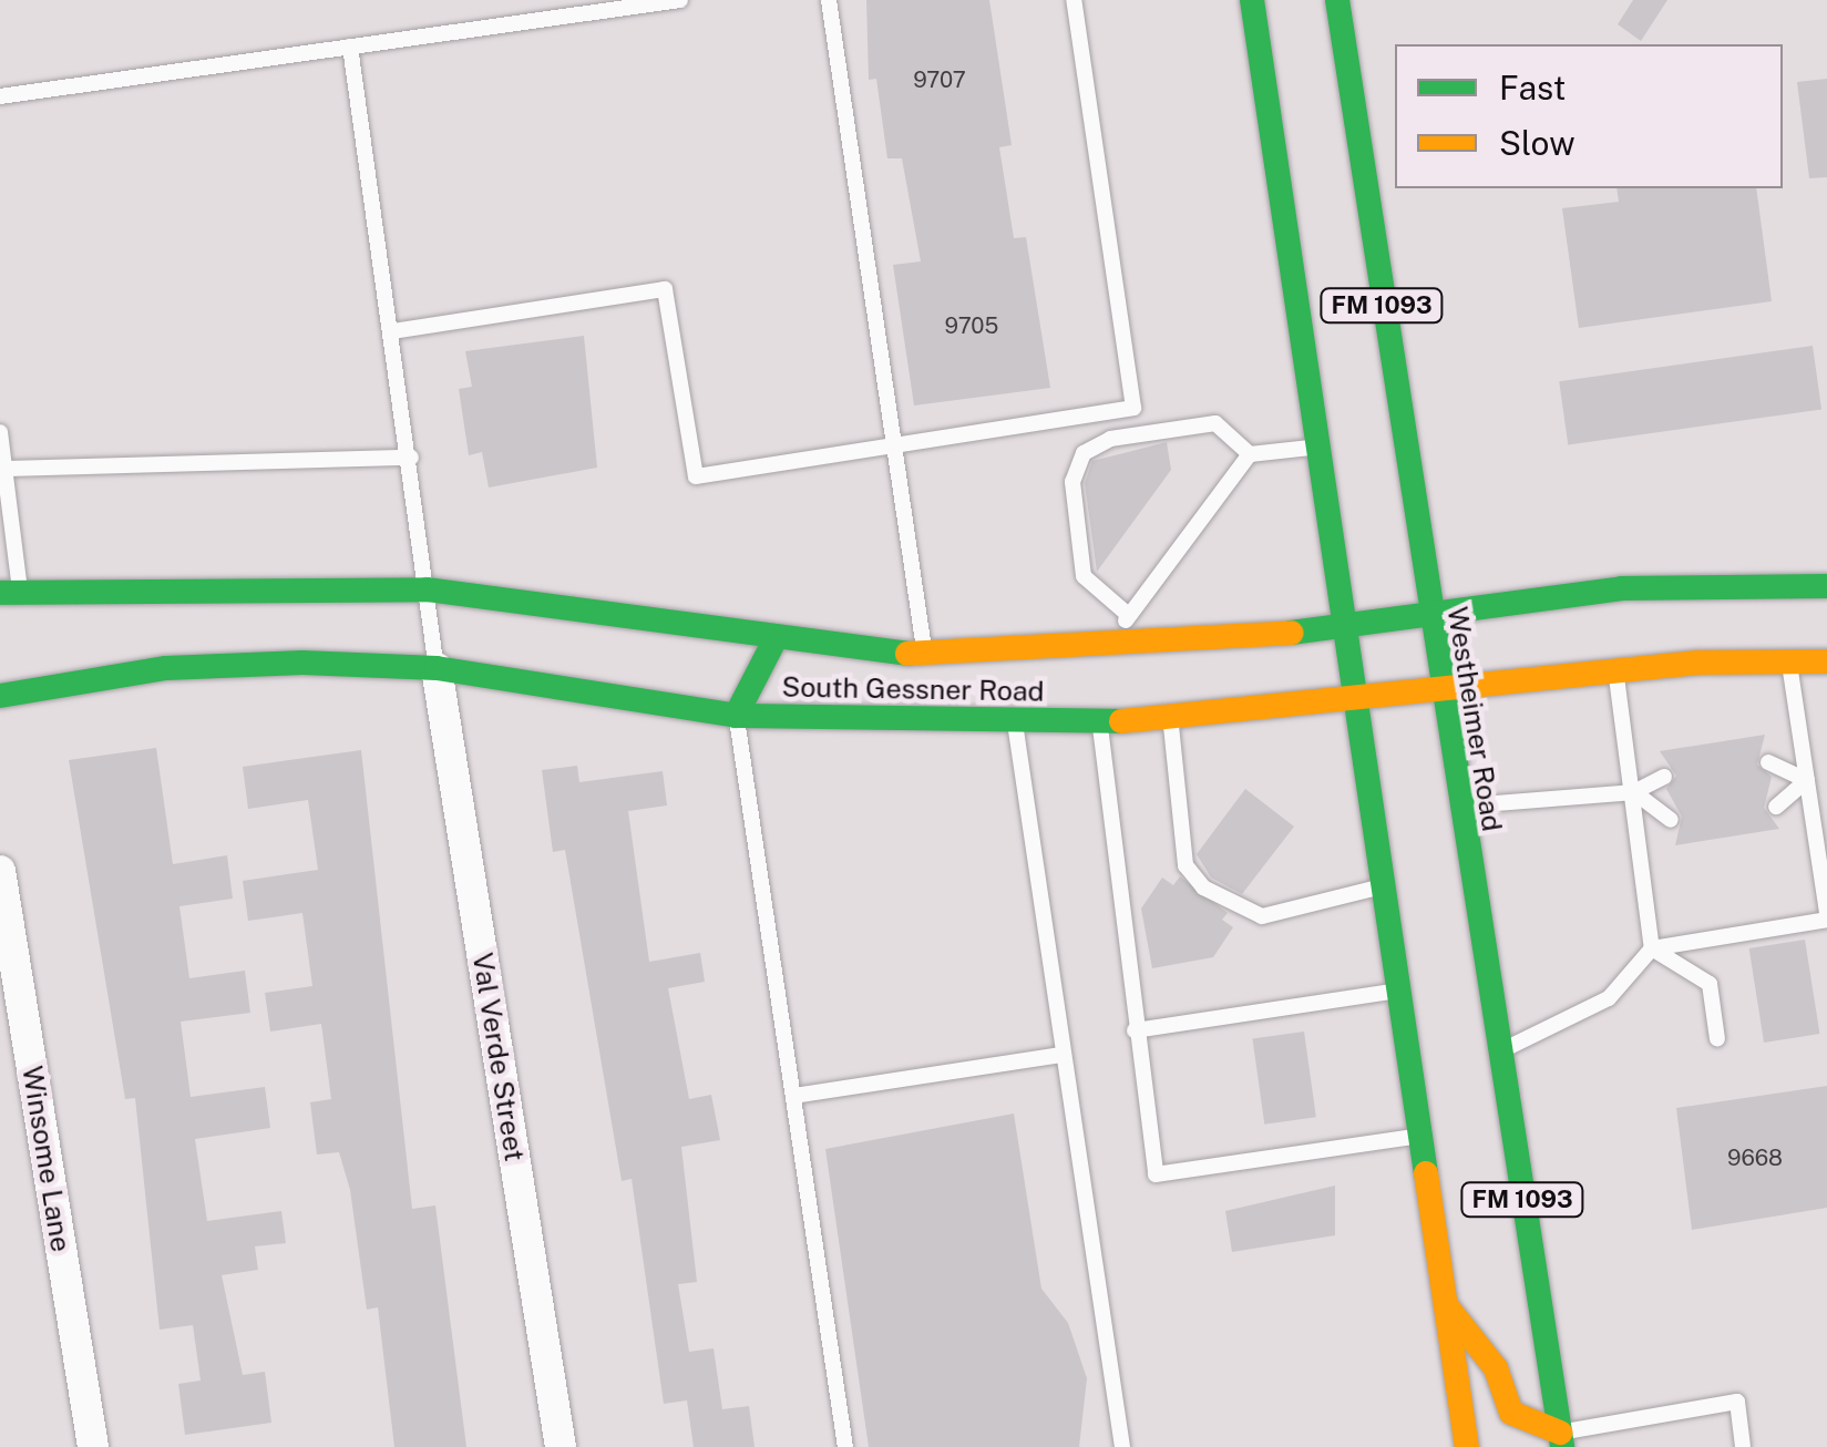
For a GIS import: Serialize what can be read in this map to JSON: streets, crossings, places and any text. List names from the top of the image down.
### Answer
{
  "streets": {
    "main road": ["FM 1093", "South Gessner Road", "Westheimer Road"],
    "street": ["Val Verde Street", "Winsome Lane"]
  },
  "crossings": [
    ["FM 1093", "South Gessner Road"],
    ["South Gessner Road", "Westheimer Road"],
    ["South Gessner Road", "Val Verde Street"]
  ],
  "house_numbers": ["9707", "9705", "9668"],
  "legend": ["Fast", "Slow"]
}
